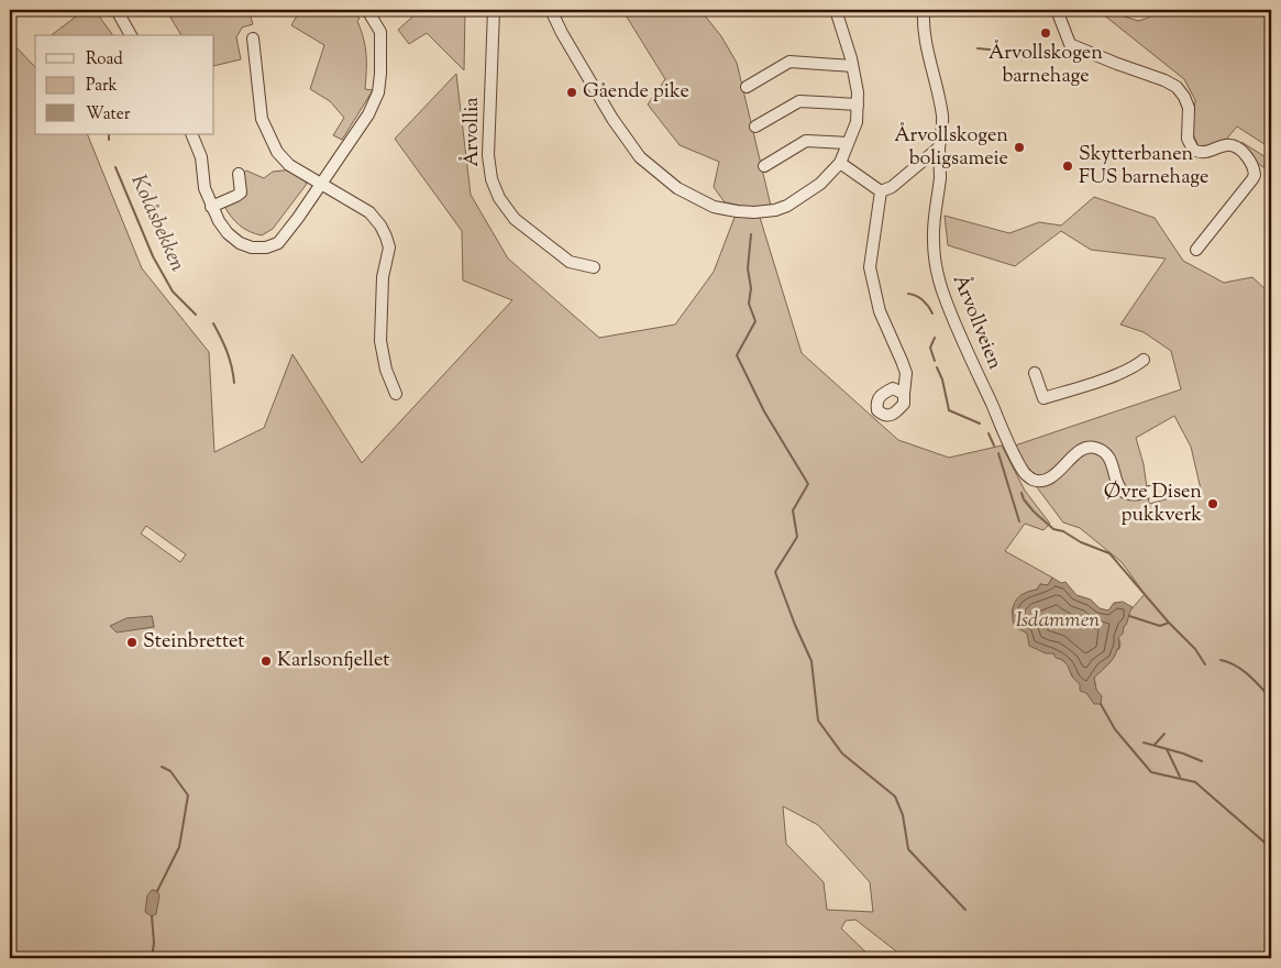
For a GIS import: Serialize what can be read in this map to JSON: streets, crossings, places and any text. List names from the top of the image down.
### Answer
{
  "streets": {
    "street": ["Årvollia", "Årvollveien"]
  },
  "water": ["Kolåsbekken", "Isdammen"],
  "places": [
    "Årvollskogen barnehage",
    "Gående pike",
    "Årvollskogen boligsameie",
    "Skytterbanen FUS barnehage",
    "Øvre Disen pukkverk",
    "Steinbrettet",
    "Karlsonfjellet"
  ],
  "legend": ["Road", "Park", "Water"]
}
